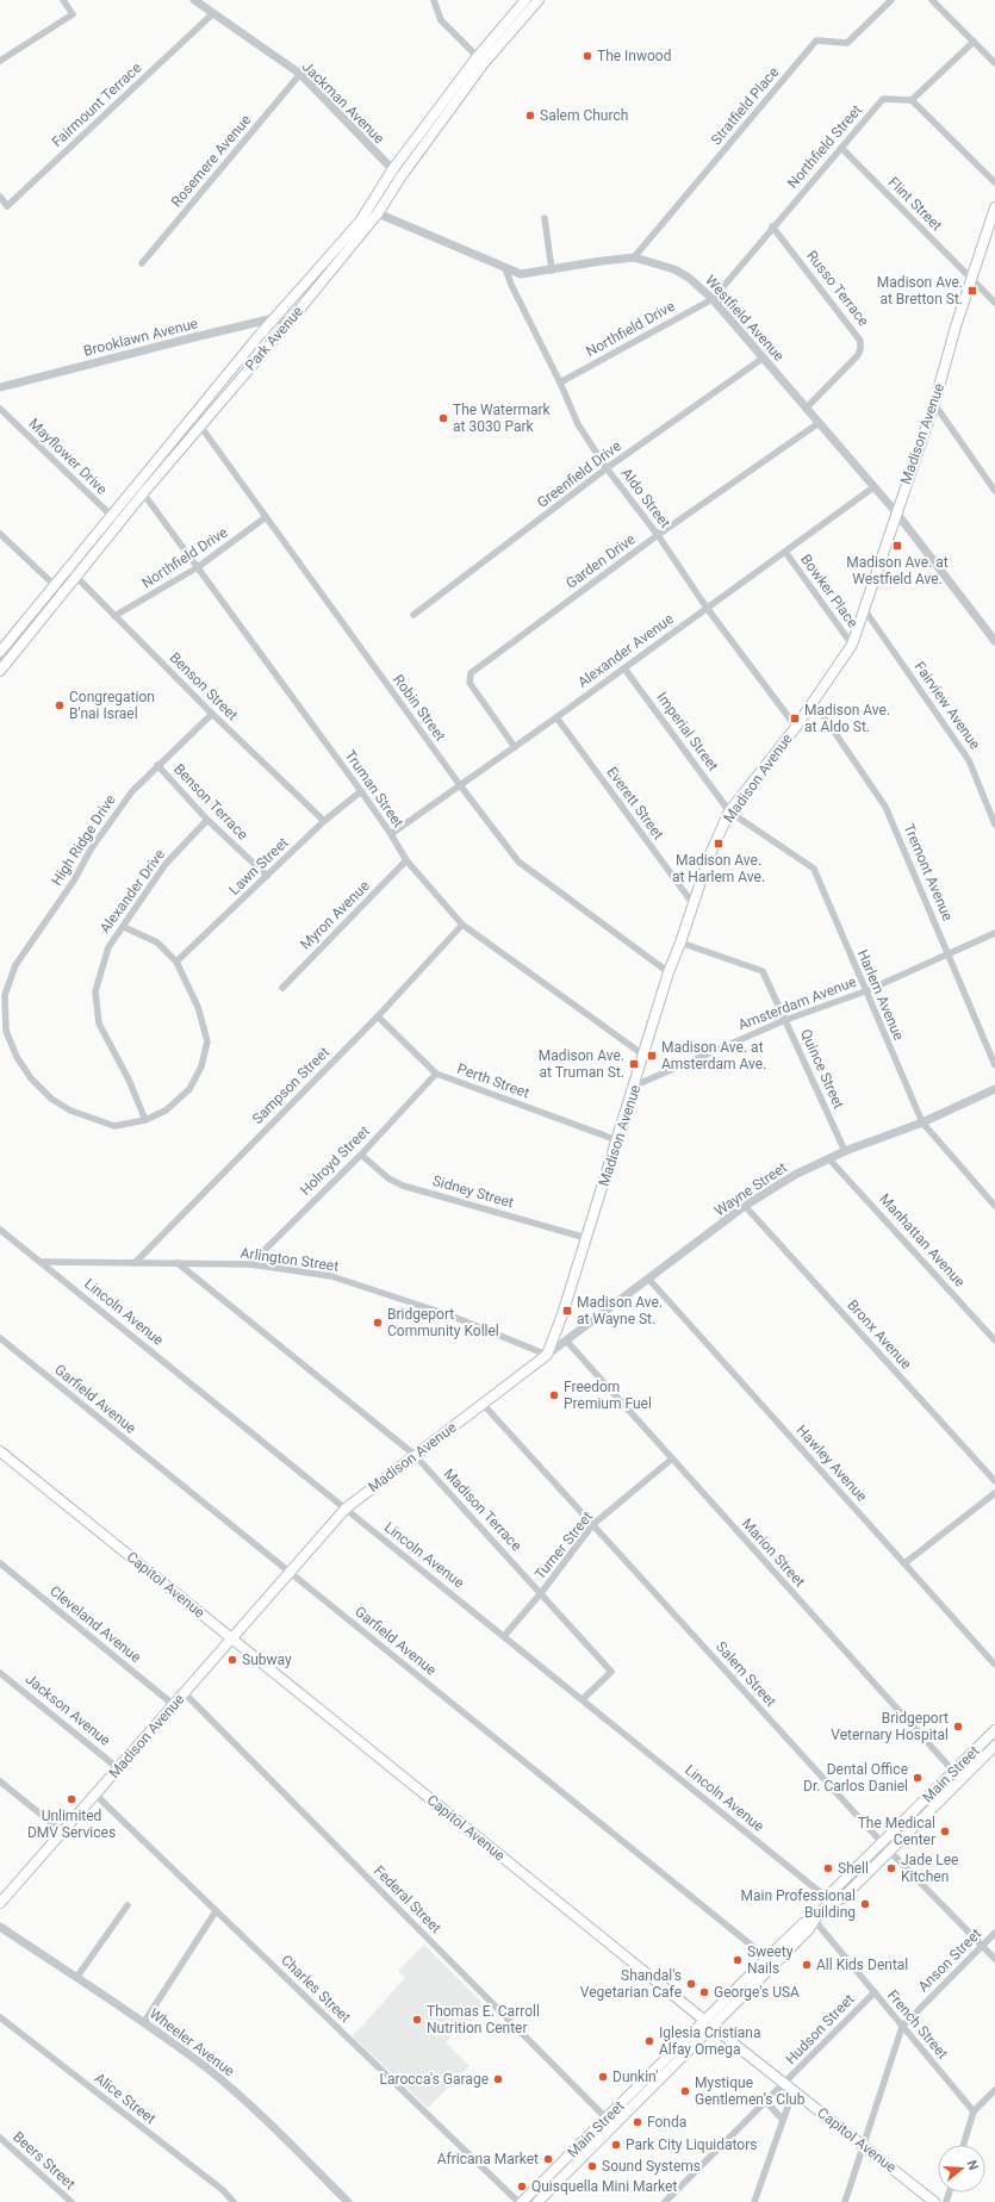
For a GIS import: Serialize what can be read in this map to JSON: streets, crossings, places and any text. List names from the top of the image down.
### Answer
{
  "streets": {
    "main road": [
      "Park Avenue",
      "Madison Avenue",
      "Capitol Avenue",
      "Main Street"
    ],
    "street": [
      "Jackman Avenue",
      "Fairmount Terrace",
      "Stratfield Place",
      "Northfield Street",
      "Rosemere Avenue",
      "Flint Street",
      "Russo Terrace",
      "Westfield Avenue",
      "Northfield Drive",
      "Brooklawn Avenue",
      "Mayflower Drive",
      "Greenfield Drive",
      "Aldo Street",
      "Garden Drive",
      "Bowker Place",
      "Alexander Avenue",
      "Benson Street",
      "Fairview Avenue",
      "Robin Street",
      "Imperial Street",
      "Truman Street",
      "Benson Terrace",
      "Everett Street",
      "High Ridge Drive",
      "Lawn Street",
      "Tremont Avenue",
      "Alexander Drive",
      "Myron Avenue",
      "Harlem Avenue",
      "Amsterdam Avenue",
      "Quince Street",
      "Perth Street",
      "Sampson Street",
      "Holroyd Street",
      "Wayne Street",
      "Sidney Street",
      "Manhattan Avenue",
      "Arlington Street",
      "Lincoln Avenue",
      "Bronx Avenue",
      "Garfield Avenue",
      "Hawley Avenue",
      "Madison Terrace",
      "Turner Street",
      "Marion Street",
      "Cleveland Avenue",
      "Salem Street",
      "Jackson Avenue",
      "Federal Street",
      "Anson Street",
      "Charles Street",
      "French Street",
      "Hudson Street",
      "Wheeler Avenue",
      "Alice Street",
      "Beers Street"
    ]
  },
  "crossings": [
    ["Jackman Avenue", "Fairmount Terrace"],
    ["Jackman Avenue", "Rosemere Avenue"],
    ["Jackman Avenue", "Park Avenue"],
    ["Stratfield Place", "Westfield Avenue"],
    ["Northfield Street", "Flint Street"],
    ["Northfield Street", "Russo Terrace"],
    ["Northfield Street", "Westfield Avenue"],
    ["Northfield Street", "Northfield Drive"],
    ["Flint Street", "Madison Avenue"],
    ["Russo Terrace", "Westfield Avenue"],
    ["Westfield Avenue", "Northfield Drive"],
    ["Westfield Avenue", "Park Avenue"],
    ["Westfield Avenue", "Madison Avenue"],
    ["Westfield Avenue", "Greenfield Drive"],
    ["Westfield Avenue", "Aldo Street"],
    ["Westfield Avenue", "Garden Drive"],
    ["Westfield Avenue", "Alexander Avenue"],
    ["Northfield Drive", "Aldo Street"],
    ["Northfield Drive", "Benson Street"],
    ["Northfield Drive", "Robin Street"],
    ["Northfield Drive", "Truman Street"],
    ["Brooklawn Avenue", "Park Avenue"],
    ["Park Avenue", "Mayflower Drive"],
    ["Park Avenue", "Benson Street"],
    ["Park Avenue", "Robin Street"],
    ["Park Avenue", "Truman Street"],
    ["Madison Avenue", "Aldo Street"],
    ["Madison Avenue", "Bowker Place"],
    ["Madison Avenue", "Fairview Avenue"],
    ["Madison Avenue", "Robin Street"],
    ["Madison Avenue", "Imperial Street"],
    ["Madison Avenue", "Truman Street"],
    ["Madison Avenue", "Everett Street"],
    ["Madison Avenue", "Tremont Avenue"],
    ["Madison Avenue", "Harlem Avenue"],
    ["Madison Avenue", "Amsterdam Avenue"],
    ["Madison Avenue", "Quince Street"],
    ["Madison Avenue", "Perth Street"],
    ["Madison Avenue", "Wayne Street"],
    ["Madison Avenue", "Sidney Street"],
    ["Madison Avenue", "Arlington Street"],
    ["Madison Avenue", "Lincoln Avenue"],
    ["Madison Avenue", "Garfield Avenue"],
    ["Madison Avenue", "Madison Terrace"],
    ["Madison Avenue", "Capitol Avenue"],
    ["Madison Avenue", "Cleveland Avenue"],
    ["Madison Avenue", "Salem Street"],
    ["Madison Avenue", "Jackson Avenue"],
    ["Madison Avenue", "Federal Street"],
    ["Madison Avenue", "Charles Street"],
    ["Greenfield Drive", "Aldo Street"],
    ["Aldo Street", "Garden Drive"],
    ["Aldo Street", "Alexander Avenue"],
    ["Garden Drive", "Alexander Avenue"],
    ["Bowker Place", "Alexander Avenue"],
    ["Alexander Avenue", "Robin Street"],
    ["Alexander Avenue", "Imperial Street"],
    ["Alexander Avenue", "Truman Street"],
    ["Alexander Avenue", "Everett Street"],
    ["Benson Street", "High Ridge Drive"],
    ["Benson Street", "Lawn Street"],
    ["Imperial Street", "Harlem Avenue"],
    ["Truman Street", "Lawn Street"],
    ["Truman Street", "Myron Avenue"],
    ["Truman Street", "Sampson Street"],
    ["Benson Terrace", "High Ridge Drive"],
    ["Benson Terrace", "Lawn Street"],
    ["Benson Terrace", "Alexander Drive"],
    ["High Ridge Drive", "Lawn Street"],
    ["High Ridge Drive", "Alexander Drive"],
    ["Tremont Avenue", "Amsterdam Avenue"],
    ["Harlem Avenue", "Amsterdam Avenue"],
    ["Harlem Avenue", "Wayne Street"],
    ["Amsterdam Avenue", "Quince Street"],
    ["Quince Street", "Wayne Street"],
    ["Perth Street", "Sampson Street"],
    ["Perth Street", "Holroyd Street"],
    ["Sampson Street", "Arlington Street"],
    ["Holroyd Street", "Sidney Street"],
    ["Holroyd Street", "Arlington Street"],
    ["Wayne Street", "Manhattan Avenue"],
    ["Wayne Street", "Arlington Street"],
    ["Wayne Street", "Bronx Avenue"],
    ["Wayne Street", "Hawley Avenue"],
    ["Wayne Street", "Marion Street"],
    ["Arlington Street", "Lincoln Avenue"],
    ["Arlington Street", "Madison Terrace"],
    ["Lincoln Avenue", "Madison Terrace"],
    ["Lincoln Avenue", "Turner Street"],
    ["Lincoln Avenue", "Main Street"],
    ["Garfield Avenue", "Main Street"],
    ["Madison Terrace", "Turner Street"],
    ["Turner Street", "Marion Street"],
    ["Turner Street", "Salem Street"],
    ["Marion Street", "Main Street"],
    ["Capitol Avenue", "Main Street"],
    ["Capitol Avenue", "Hudson Street"],
    ["Salem Street", "Main Street"],
    ["Salem Street", "Anson Street"],
    ["Main Street", "Federal Street"],
    ["Main Street", "Charles Street"],
    ["Main Street", "French Street"],
    ["Anson Street", "French Street"],
    ["French Street", "Hudson Street"]
  ],
  "places": {
    "other": [
      "The Inwood",
      "Salem Church",
      "The Watermark at 3030 Park",
      "Congregation B'nai Israel",
      "Bridgeport Community Kollel",
      "Freedom Premium Fuel",
      "Subway",
      "Bridgeport Veternary Hospital",
      "Dental Office Dr. Carlos Daniel",
      "Unlimited DMV Services",
      "The Medical Center",
      "Shell",
      "Jade Lee Kitchen",
      "Main Professional Building",
      "Sweety Nails",
      "All Kids Dental",
      "Shandal's Vegetarian Cafe",
      "George's USA",
      "Thomas E. Carroll Nutrition Center",
      "Iglesia Cristiana Alfay Omega",
      "Dunkin'",
      "Larocca's Garage",
      "Mystique Gentlemen’s Club",
      "Fonda",
      "Park City Liquidators",
      "Africana Market",
      "Sound Systems",
      "Quisquella Mini Market"
    ],
    "transit": [
      "Madison Ave. at Bretton St.",
      "Madison Ave. at Westfield Ave.",
      "Madison Ave. at Aldo St.",
      "Madison Ave. at Harlem Ave.",
      "Madison Ave. at Amsterdam Ave.",
      "Madison Ave. at Truman St.",
      "Madison Ave. at Wayne St."
    ]
  },
  "north": "right"
}
